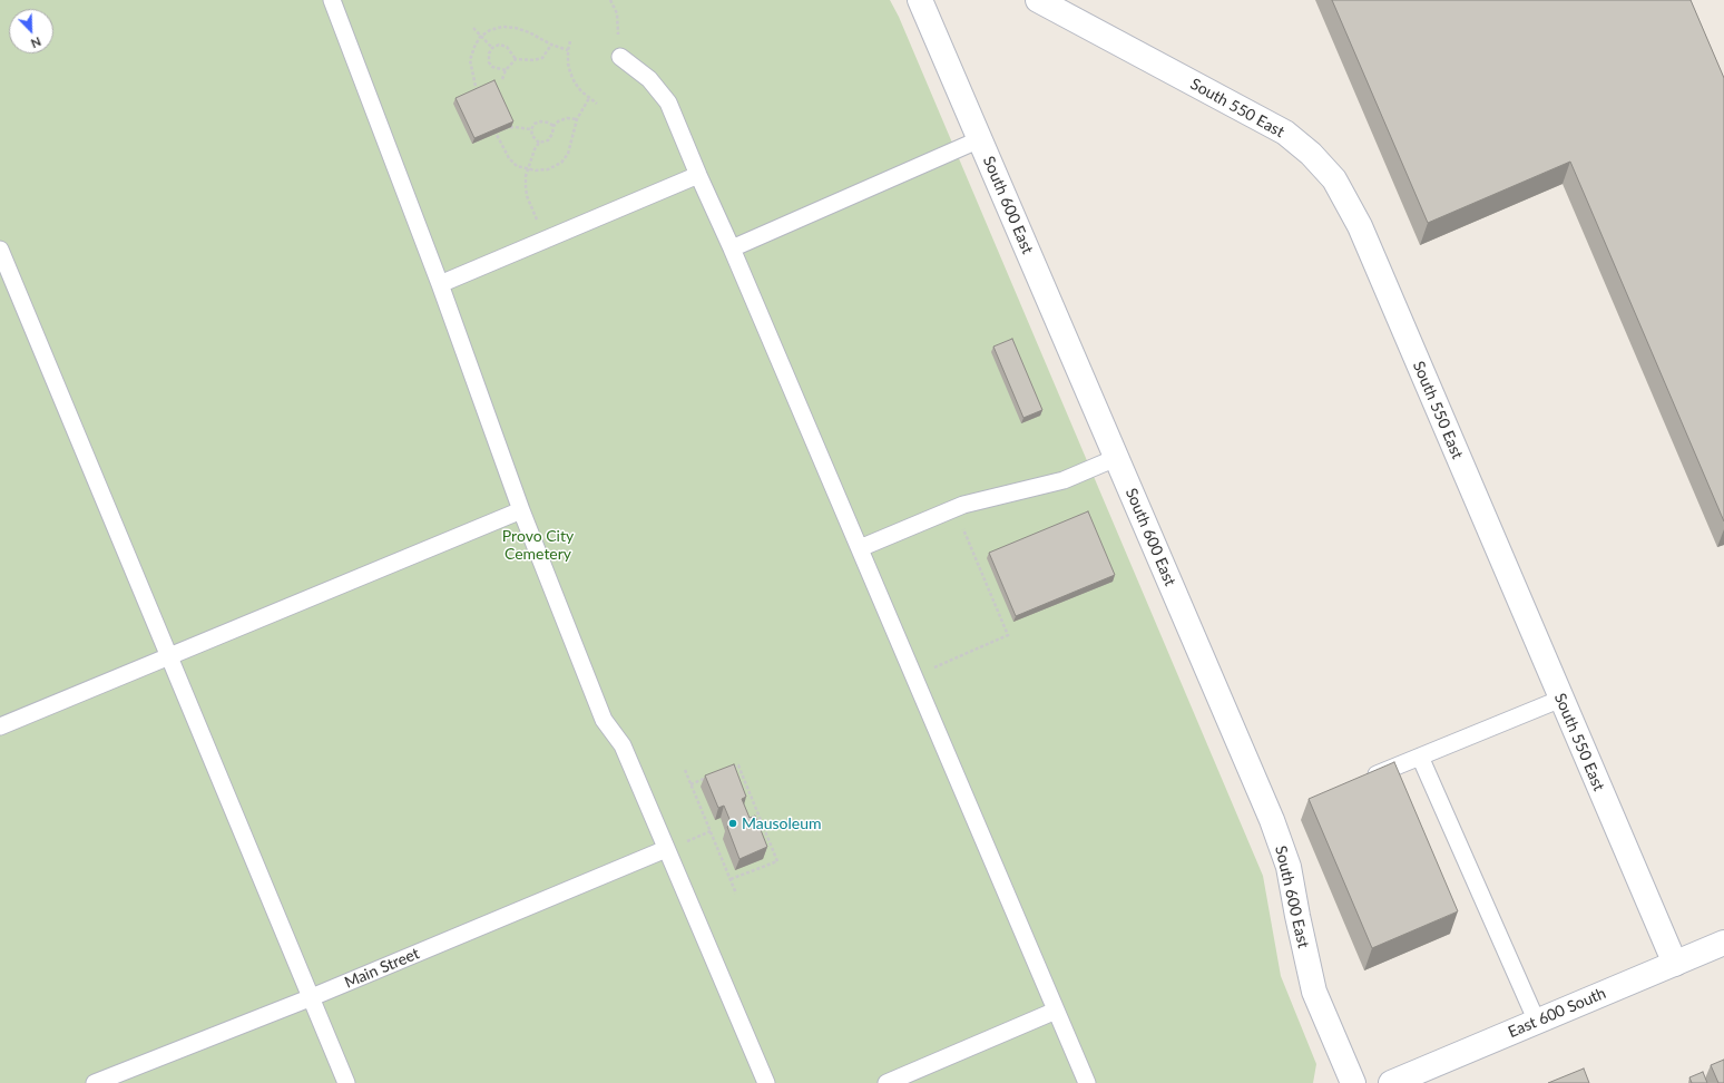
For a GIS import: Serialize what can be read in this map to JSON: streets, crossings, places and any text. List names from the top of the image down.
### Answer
{
  "streets": {
    "street": ["South 550 East", "South 600 East", "East 600 South"],
    "lane": ["Main Street"]
  },
  "crossings": [
    ["South 550 East", "East 600 South"]
  ],
  "parks": ["Provo City Cemetery"],
  "places": ["Mausoleum"],
  "north": "bottom right"
}
